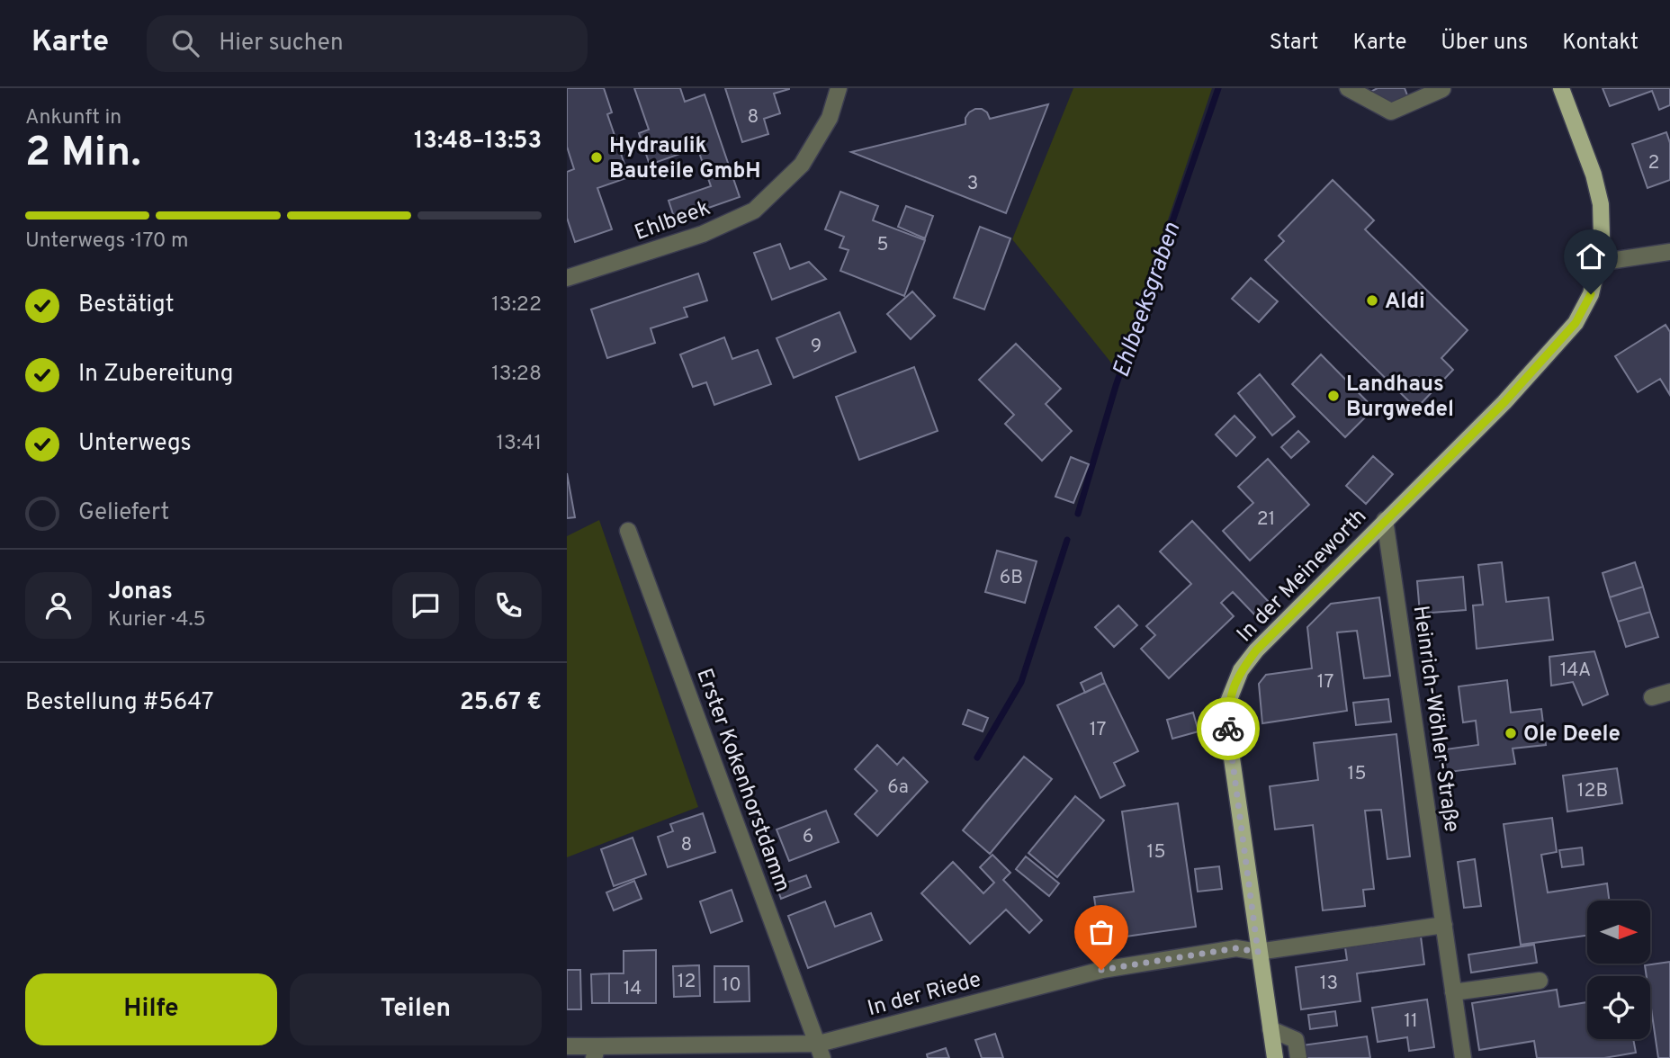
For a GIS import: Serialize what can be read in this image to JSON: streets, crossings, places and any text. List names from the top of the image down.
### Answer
{
  "streets": {
    "main road": ["In der Meineworth"],
    "street": [
      "Ehlbeek",
      "Heinrich-Wöhler-Straße",
      "Erster Kokenhorstdamm",
      "In der Riede"
    ]
  },
  "crossings": [
    ["In der Meineworth", "Heinrich-Wöhler-Straße"],
    ["In der Meineworth", "In der Riede"],
    ["Erster Kokenhorstdamm", "In der Riede"]
  ],
  "water": ["Ehlbeeksgraben"],
  "places": [
    "Hydraulik Bauteile GmbH",
    "Aldi",
    "Landhaus Burgwedel",
    "Ole Deele"
  ],
  "house_numbers": [
    "8",
    "2",
    "3",
    "5",
    "9",
    "21",
    "6B",
    "14A",
    "17",
    "17",
    "15",
    "6a",
    "12B",
    "6",
    "8",
    "15",
    "12",
    "13",
    "10",
    "14",
    "11"
  ],
  "north": "right",
  "page": {
    "header": "Karte",
    "search": "Hier suchen",
    "nav": [
      "Start",
      "Karte",
      "Über uns",
      "Kontakt"
    ],
    "heading": ["2 Min.", "Ankunft in", "13:48–13:53"],
    "panel": [
      "Jonas",
      "Kurier · 4.5",
      "Bestellung #5647",
      "25.67 €"
    ],
    "bar": "Unterwegs · 170 m",
    "list": [
      ["Bestätigt", "13:22"],
      ["In Zubereitung", "13:28"],
      ["Unterwegs", "13:41"],
      "Geliefert"
    ],
    "buttons": ["Hilfe", "Teilen"]
  }
}
